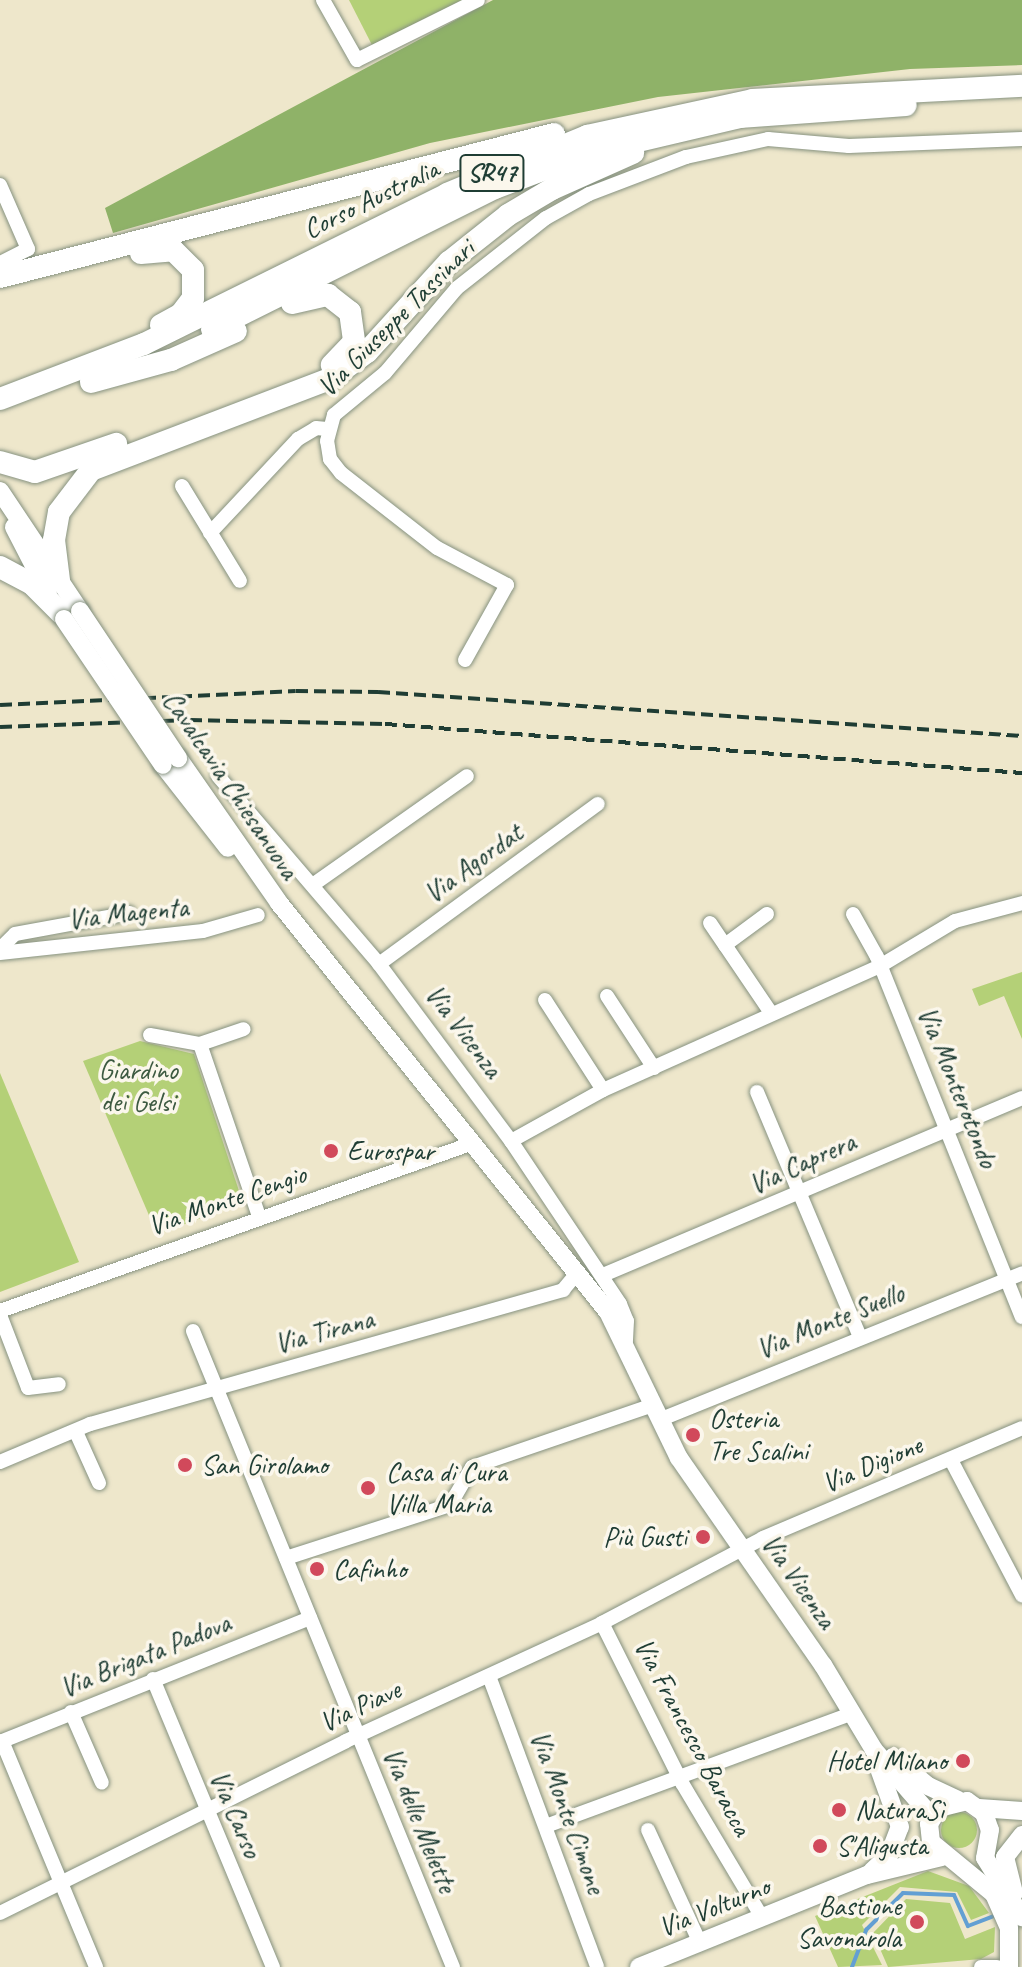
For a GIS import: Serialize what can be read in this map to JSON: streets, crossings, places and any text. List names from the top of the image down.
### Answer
{
  "streets": {
    "highway": ["SR47", "Corso Australia"],
    "main road": ["Cavalcavia Chiesanuova", "Via Vicenza", "Via Volturno"],
    "street": [
      "Via Giuseppe Tassinari",
      "Via Agordat",
      "Via Magenta",
      "Via Monterotondo",
      "Via Caprera",
      "Via Monte Cengio",
      "Via Monte Suello",
      "Via Tirana",
      "Via Digione",
      "Via Brigata Padova",
      "Via Piave",
      "Via Francesco Baracca",
      "Via Monte Cimone",
      "Via Carso",
      "Via delle Melette"
    ]
  },
  "crossings": [
    ["Cavalcavia Chiesanuova", "Via Vicenza"],
    ["Via Agordat", "Via Vicenza"],
    ["Via Vicenza", "Via Caprera"],
    ["Via Vicenza", "Via Monte Cengio"],
    ["Via Vicenza", "Via Monte Suello"],
    ["Via Vicenza", "Via Tirana"],
    ["Via Vicenza", "Via Digione"],
    ["Via Vicenza", "Via Piave"],
    ["Via Vicenza", "Via Volturno"],
    ["Via Monterotondo", "Via Caprera"],
    ["Via Monterotondo", "Via Monte Suello"],
    ["Via Tirana", "Via delle Melette"],
    ["Via Digione", "Via Piave"],
    ["Via Brigata Padova", "Via Carso"],
    ["Via Brigata Padova", "Via delle Melette"],
    ["Via Piave", "Via Francesco Baracca"],
    ["Via Piave", "Via Monte Cimone"],
    ["Via Piave", "Via Carso"],
    ["Via Piave", "Via delle Melette"],
    ["Via Francesco Baracca", "Via Volturno"]
  ],
  "parks": ["Giardino dei Gelsi"],
  "places": [
    "Eurospar",
    "Osteria Tre Scalini",
    "San Girolamo",
    "Casa di Cura Villa Maria",
    "Più Gusti",
    "Cafinho",
    "Hotel Milano",
    "NaturaSì",
    "S'Aligusta",
    "Bastione Savonarola"
  ]
}
